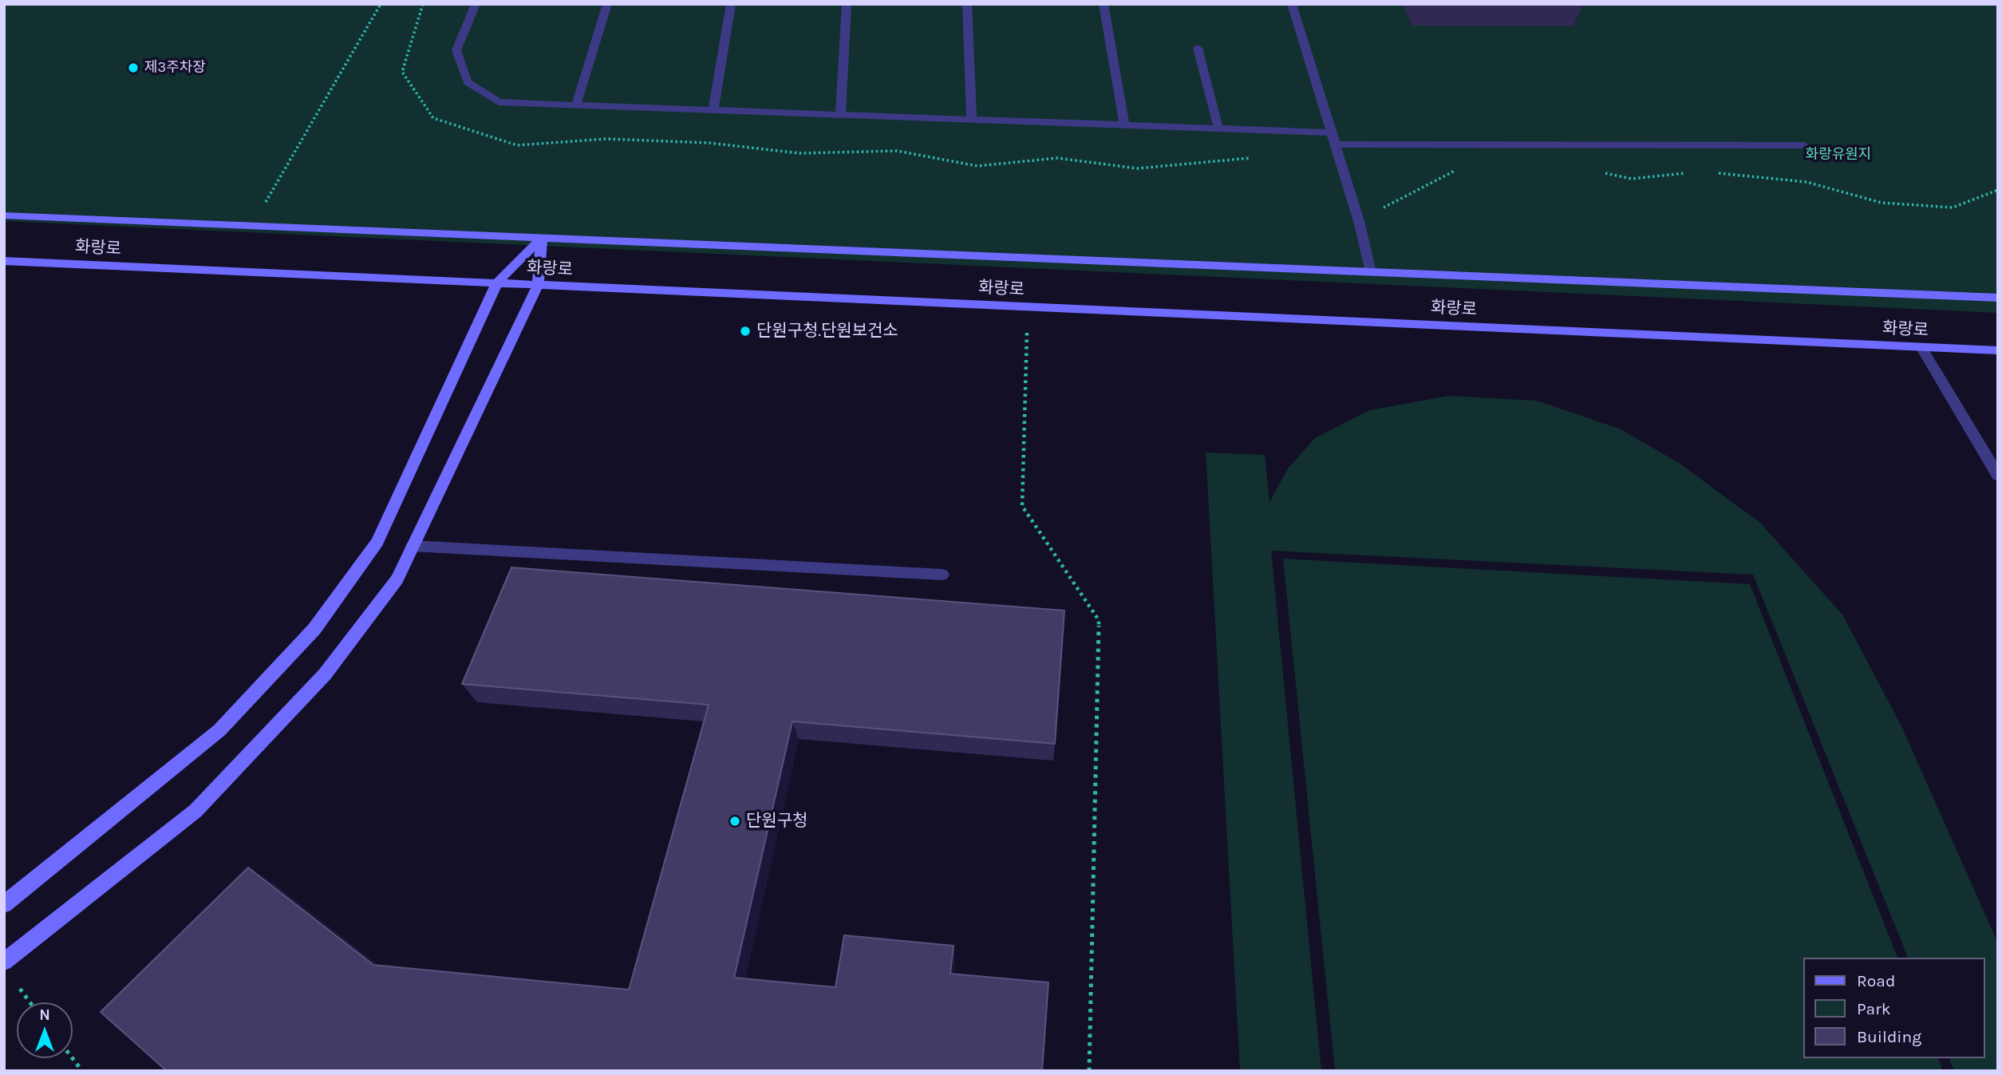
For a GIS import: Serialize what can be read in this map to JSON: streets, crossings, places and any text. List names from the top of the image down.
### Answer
{
  "streets": {
    "street": ["화랑로"]
  },
  "parks": ["화랑유원지"],
  "places": ["제3주차장", "단원구청.단원보건소", "단원구청"],
  "legend": ["Road", "Park", "Building"],
  "north": "top"
}
